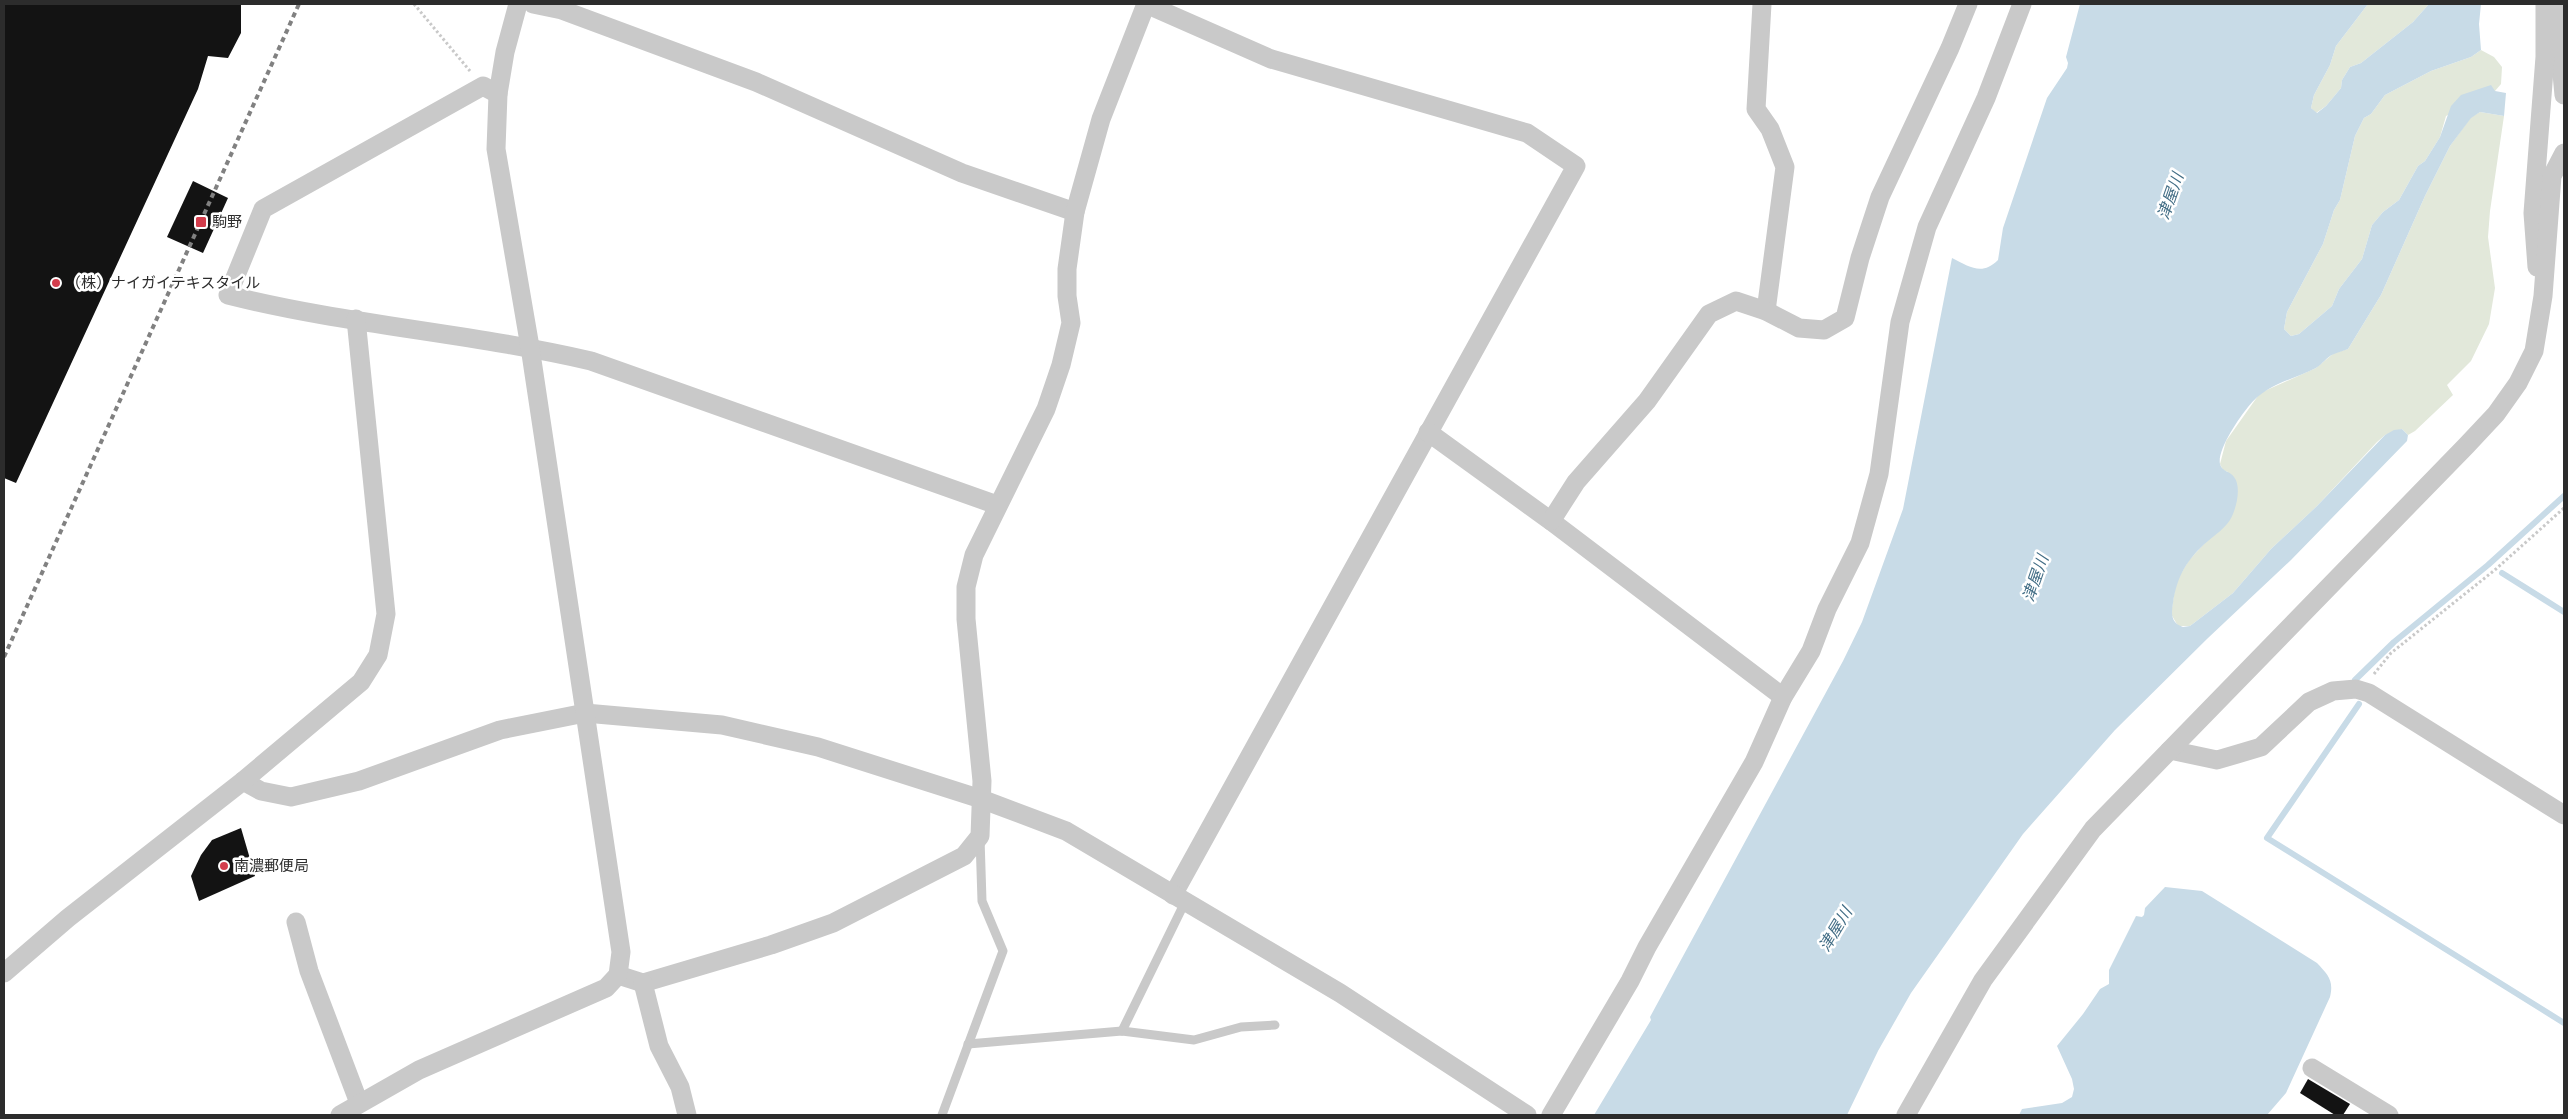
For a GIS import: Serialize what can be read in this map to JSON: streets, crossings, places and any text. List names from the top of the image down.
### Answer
{
  "water": ["津屋川"],
  "places": {
    "transit": ["駒野"],
    "other": ["（株）ナイガイテキスタイル", "南濃郵便局"]
  }
}
